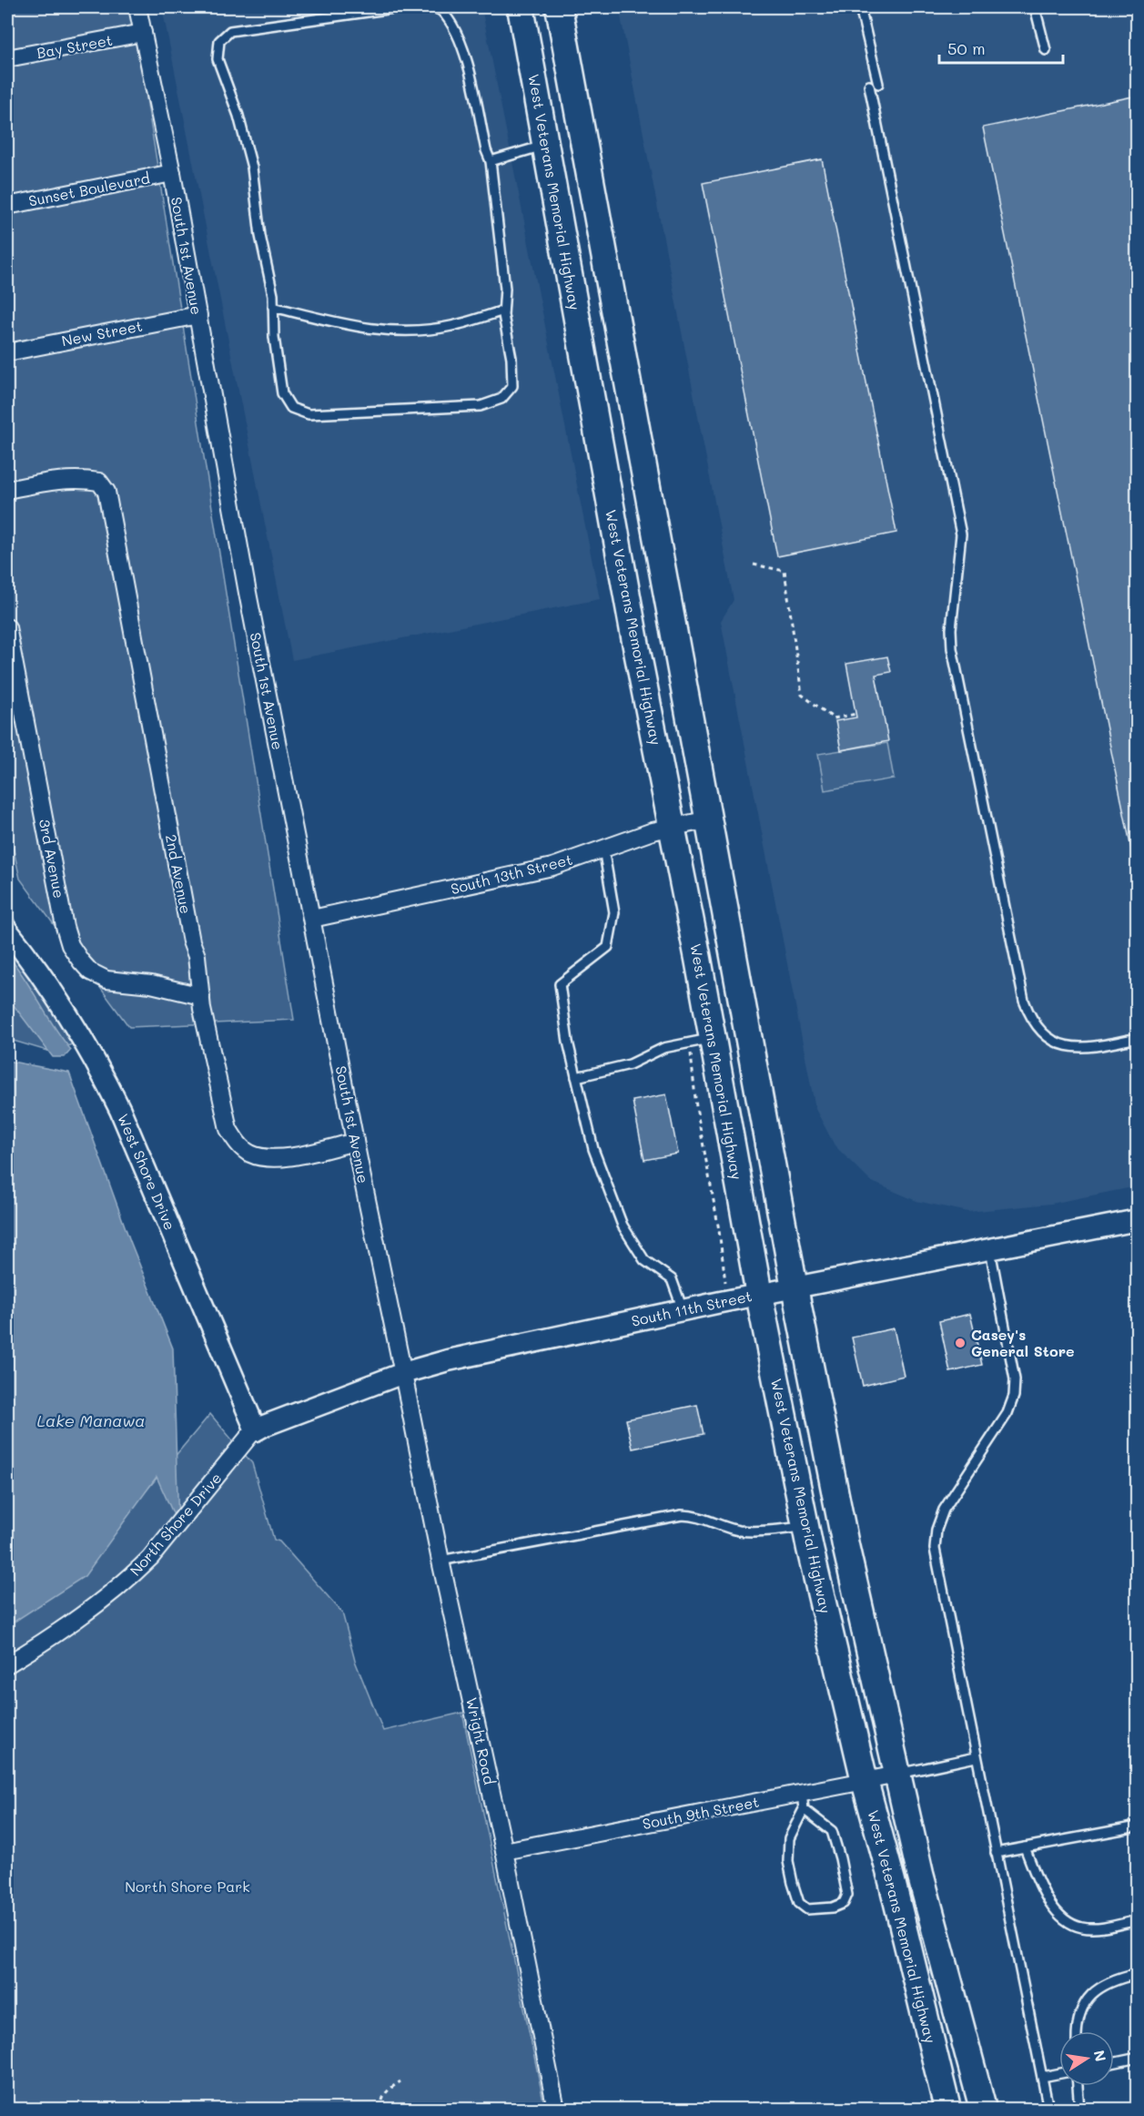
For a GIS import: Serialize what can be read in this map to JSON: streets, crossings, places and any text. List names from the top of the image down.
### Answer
{
  "streets": {
    "main road": ["West Veterans Memorial Highway"],
    "street": [
      "Bay Street",
      "Sunset Boulevard",
      "South 1st Avenue",
      "New Street",
      "3rd Avenue",
      "2nd Avenue",
      "South 13th Street",
      "West Shore Drive",
      "South 11th Street",
      "North Shore Drive",
      "Wright Road",
      "South 9th Street"
    ]
  },
  "crossings": [
    ["Bay Street", "South 1st Avenue"],
    ["Sunset Boulevard", "South 1st Avenue"],
    ["West Veterans Memorial Highway", "South 13th Street"],
    ["West Veterans Memorial Highway", "South 11th Street"],
    ["West Veterans Memorial Highway", "South 9th Street"],
    ["South 1st Avenue", "New Street"],
    ["South 1st Avenue", "2nd Avenue"],
    ["South 1st Avenue", "South 13th Street"],
    ["South 1st Avenue", "South 11th Street"],
    ["South 1st Avenue", "Wright Road"],
    ["3rd Avenue", "2nd Avenue"],
    ["West Shore Drive", "South 11th Street"],
    ["West Shore Drive", "North Shore Drive"],
    ["South 11th Street", "North Shore Drive"],
    ["South 11th Street", "Wright Road"],
    ["Wright Road", "South 9th Street"]
  ],
  "water": ["Lake Manawa"],
  "parks": ["North Shore Park"],
  "places": ["Casey's General Store"],
  "scale_bar": "50 m",
  "north": "right"
}
